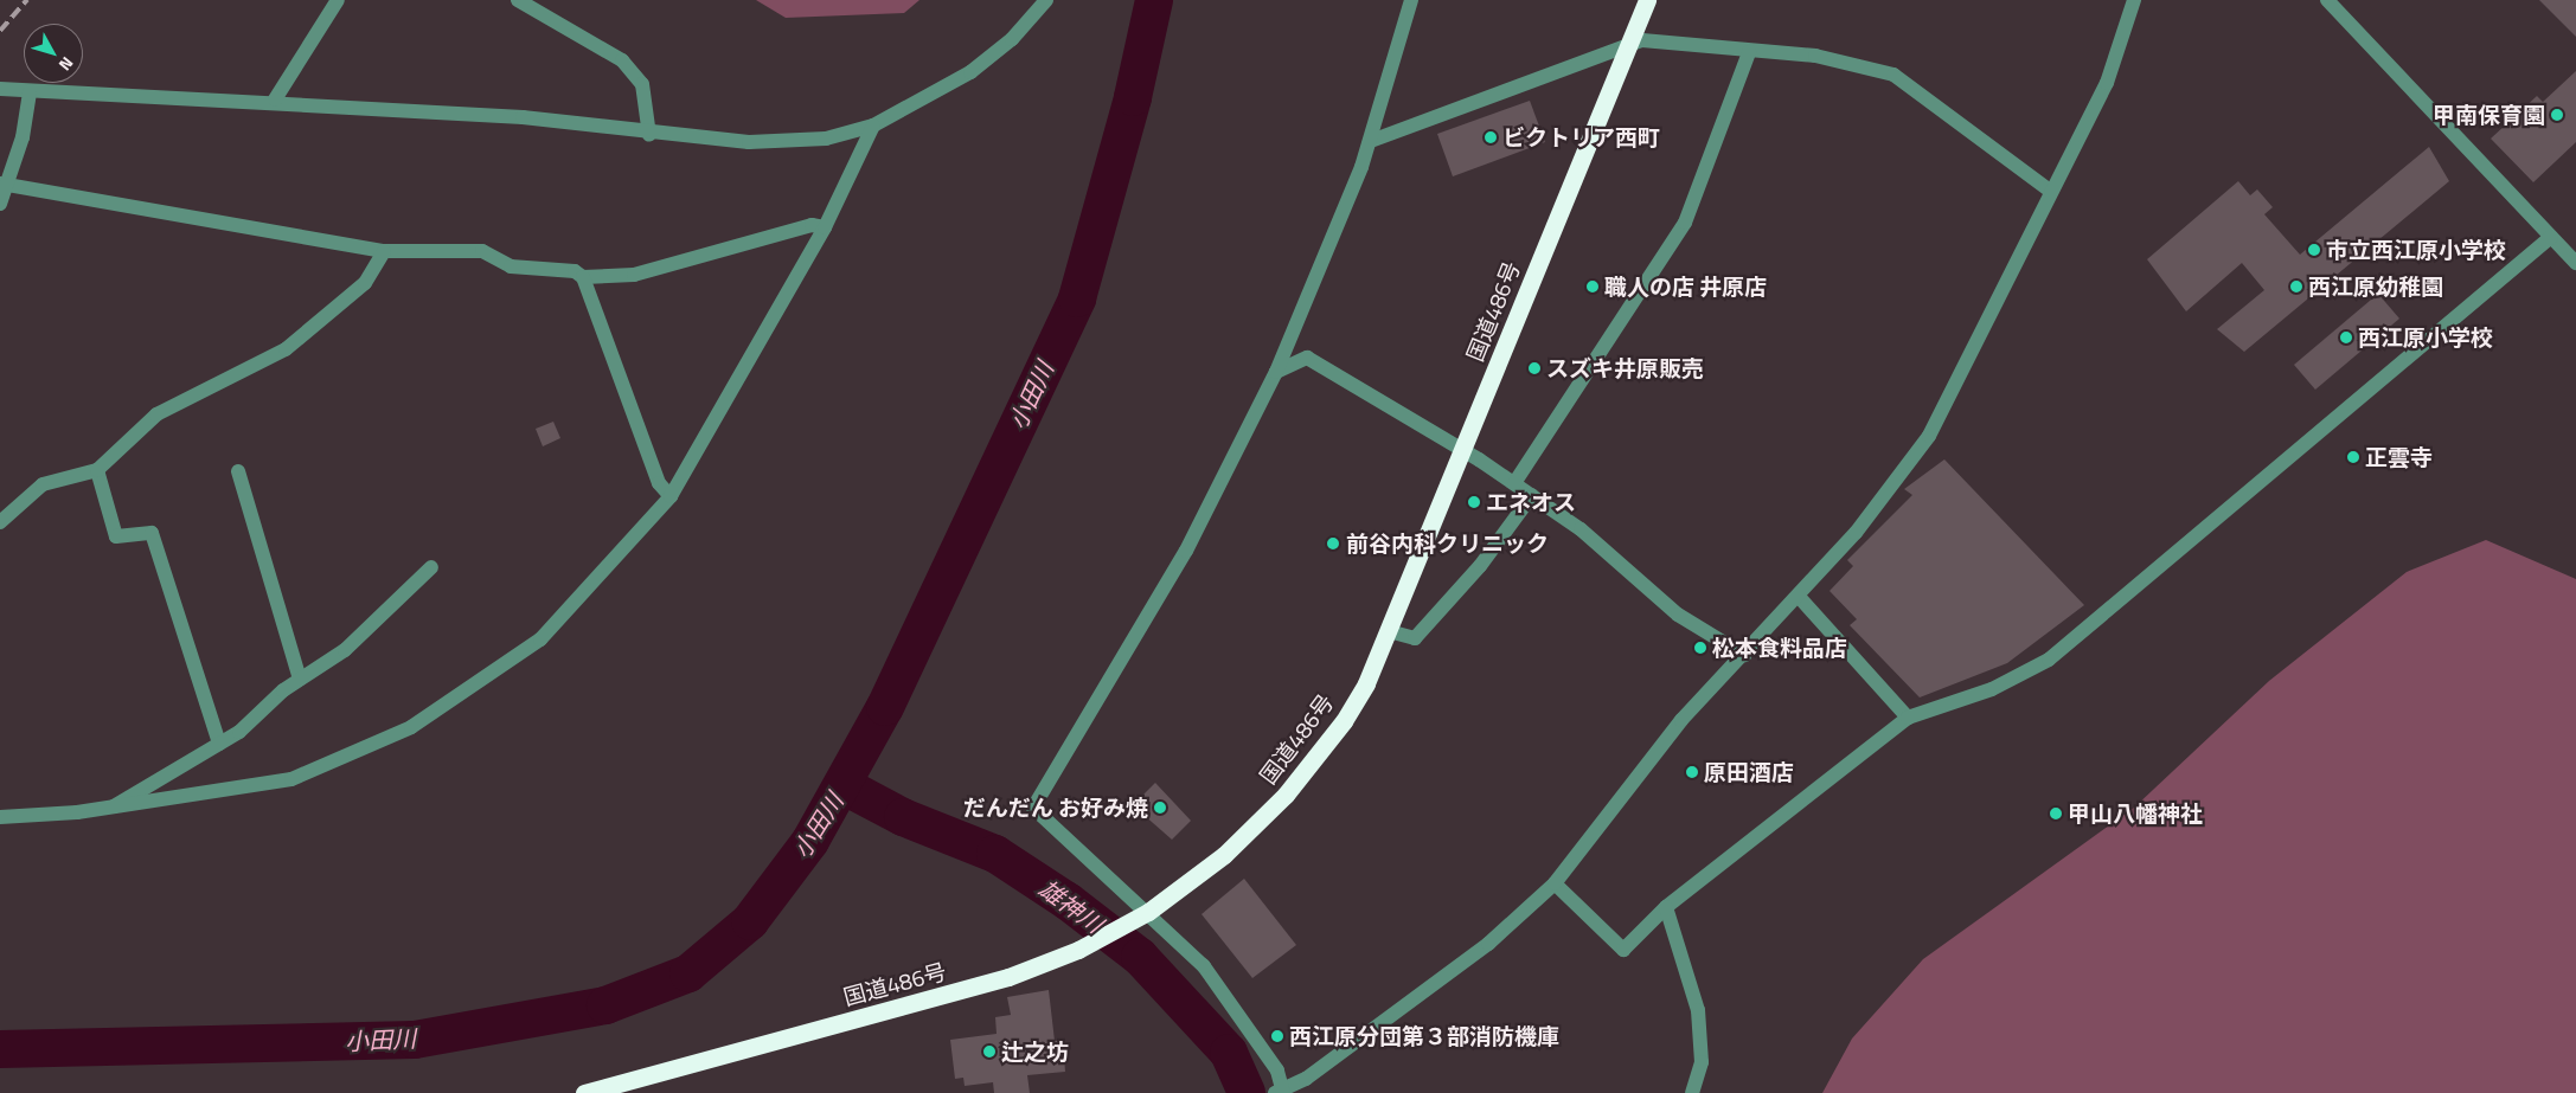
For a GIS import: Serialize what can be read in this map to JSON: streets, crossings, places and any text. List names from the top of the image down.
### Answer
{
  "streets": {
    "highway": ["国道486号"]
  },
  "water": ["小田川", "雄神川"],
  "places": [
    "甲南保育園",
    "ビクトリア西町",
    "市立西江原小学校",
    "職人の店 井原店",
    "西江原幼稚園",
    "西江原小学校",
    "スズキ井原販売",
    "正雲寺",
    "エネオス",
    "前谷内科クリニック",
    "松本食料品店",
    "原田酒店",
    "だんだん お好み焼",
    "甲山八幡神社",
    "西江原分団第３部消防機庫",
    "辻之坊"
  ],
  "north": "bottom right"
}
